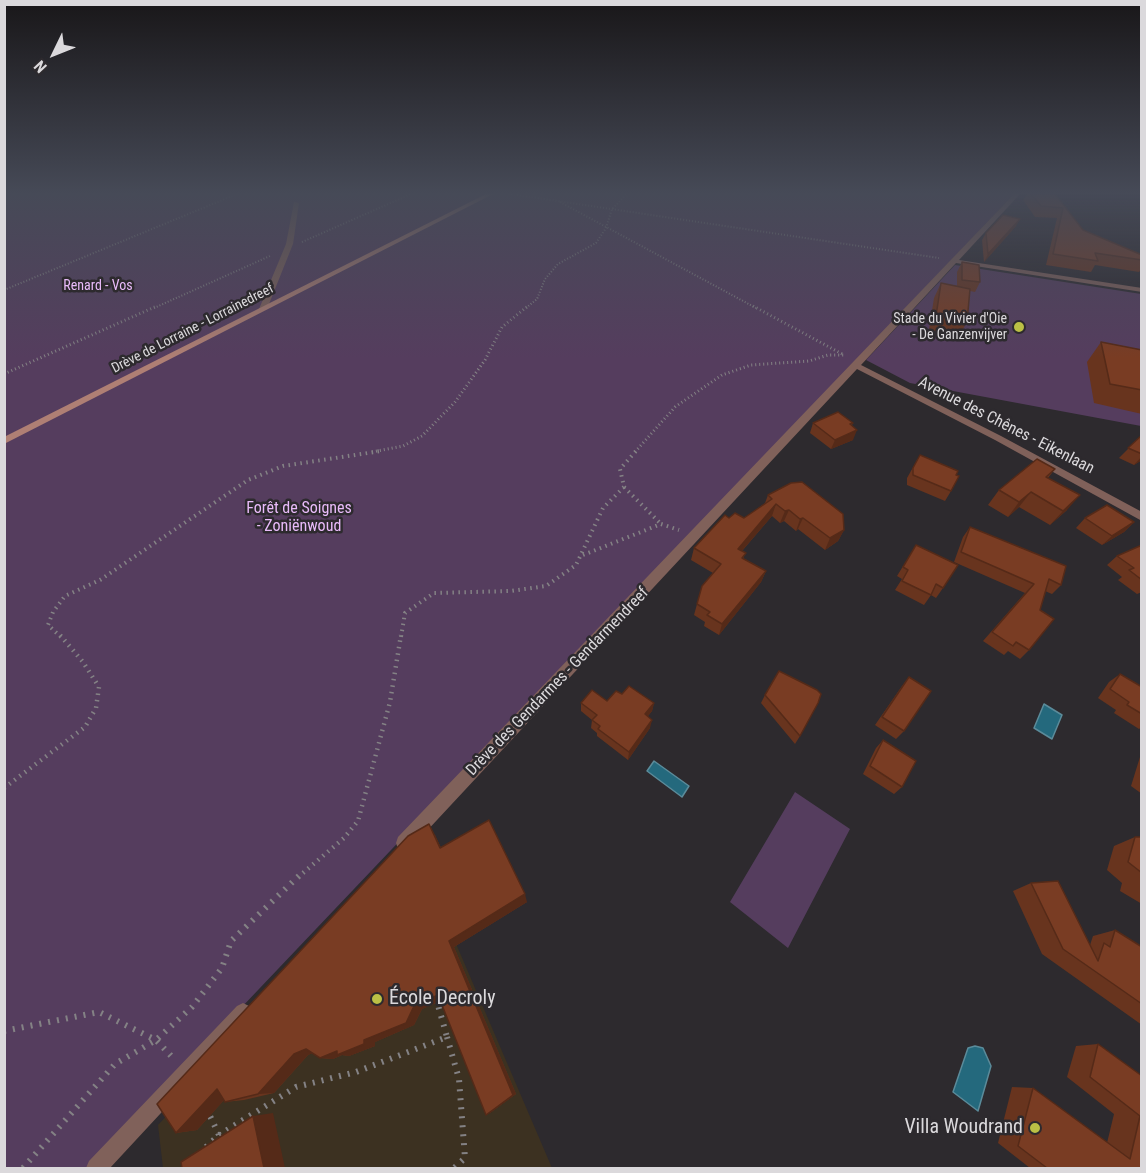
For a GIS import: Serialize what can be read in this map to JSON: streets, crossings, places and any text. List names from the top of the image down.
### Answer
{
  "streets": {
    "main road": ["Drève de Lorraine - Lorrainedreef"],
    "street": ["Avenue des Chênes - Eikenlaan", "Drève des Gendarmes - Gendarmendreef"]
  },
  "crossings": [
    ["Avenue des Chênes - Eikenlaan", "Drève des Gendarmes - Gendarmendreef"]
  ],
  "parks": ["Renard - Vos", "Forêt de Soignes - Zoniënwoud"],
  "places": ["Stade du Vivier d'Oie - De Ganzenvijver", "École Decroly", "Villa Woudrand"],
  "north": "bottom left"
}
